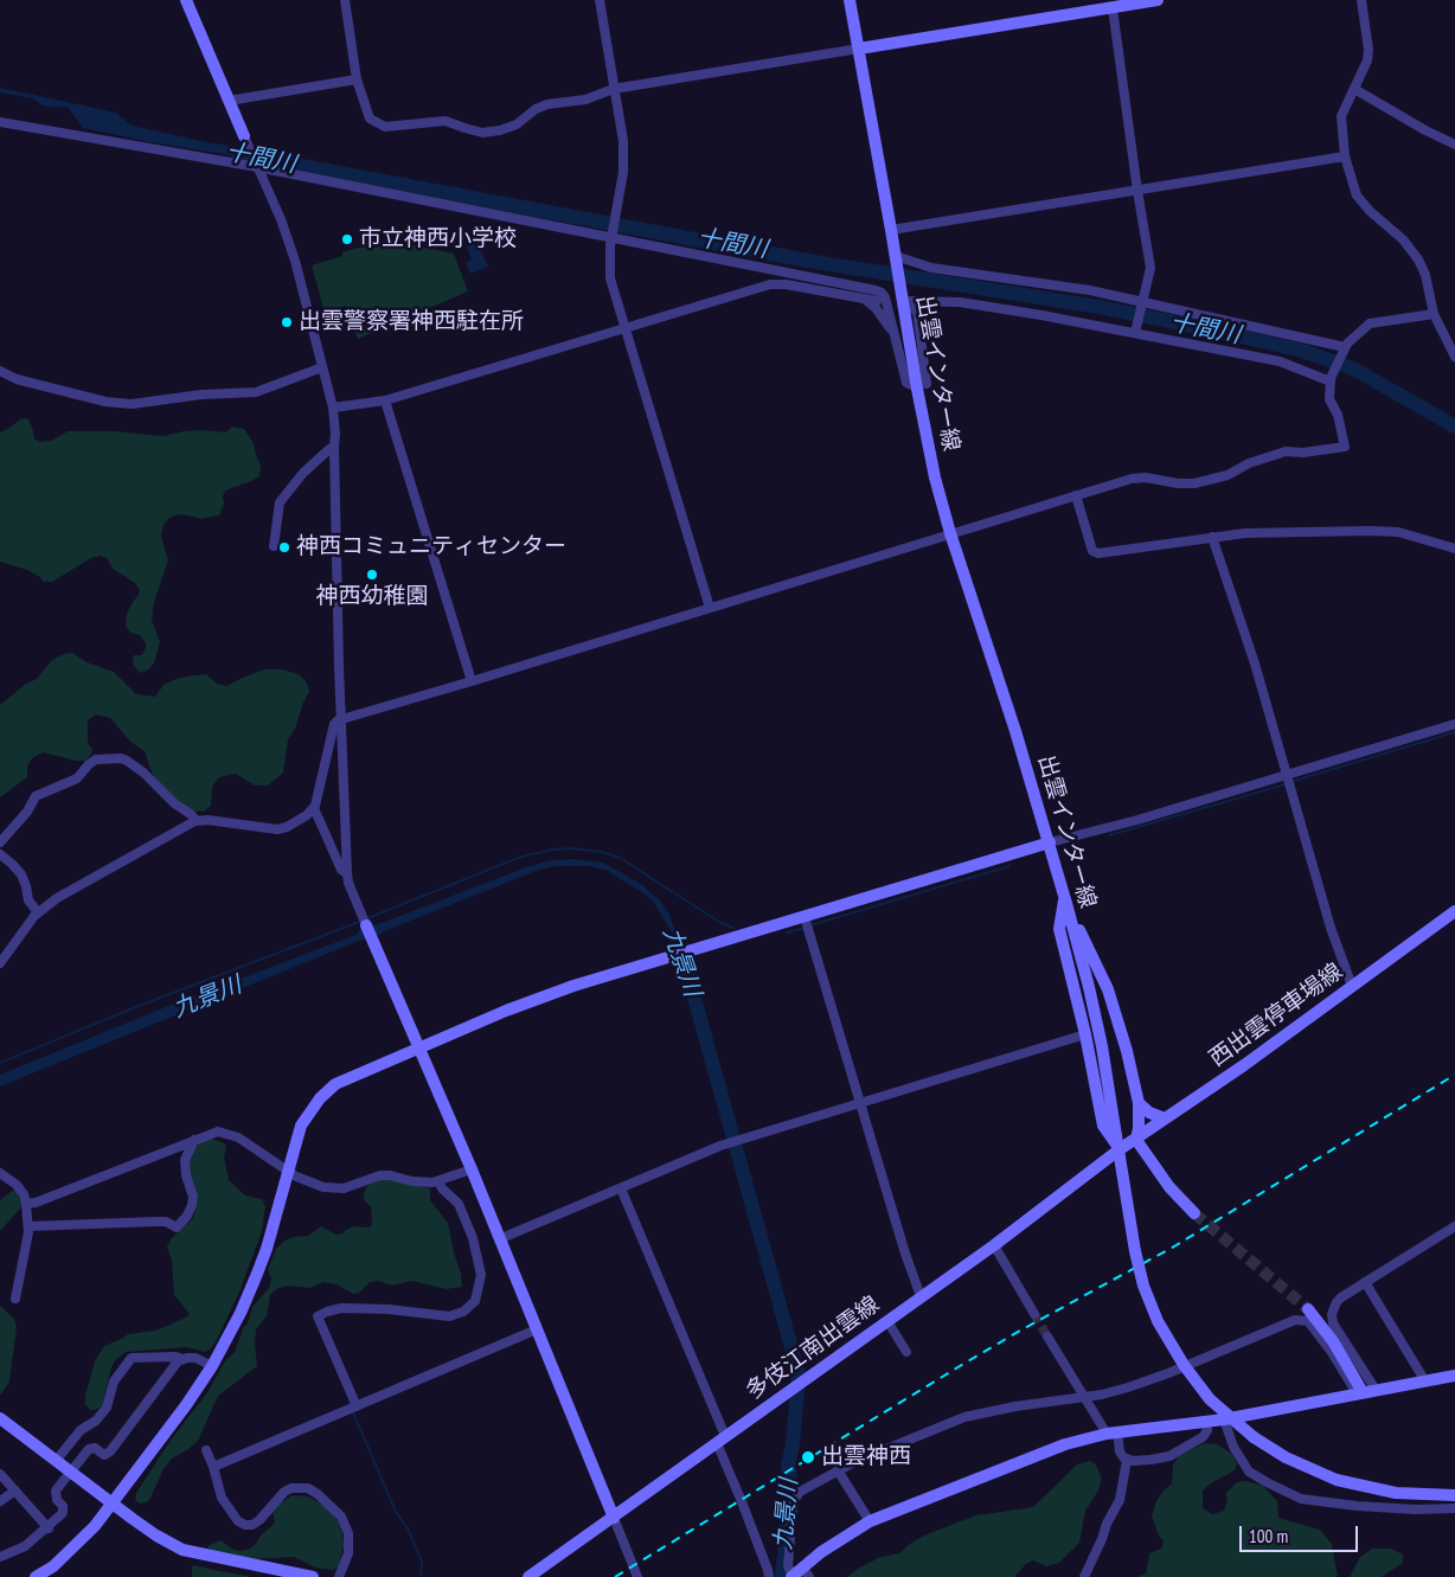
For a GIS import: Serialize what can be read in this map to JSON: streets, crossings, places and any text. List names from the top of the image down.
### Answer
{
  "streets": {
    "street": ["出雲インター線", "西出雲停車場線", "多伎江南出雲線"]
  },
  "crossings": [
    ["西出雲停車場線", "多伎江南出雲線"]
  ],
  "water": ["十間川", "九景川"],
  "places": [
    "市立神西小学校",
    "出雲警察署神西駐在所",
    "神西コミュニティセンター",
    "神西幼稚園",
    "出雲神西"
  ],
  "scale_bar": "100 m"
}
